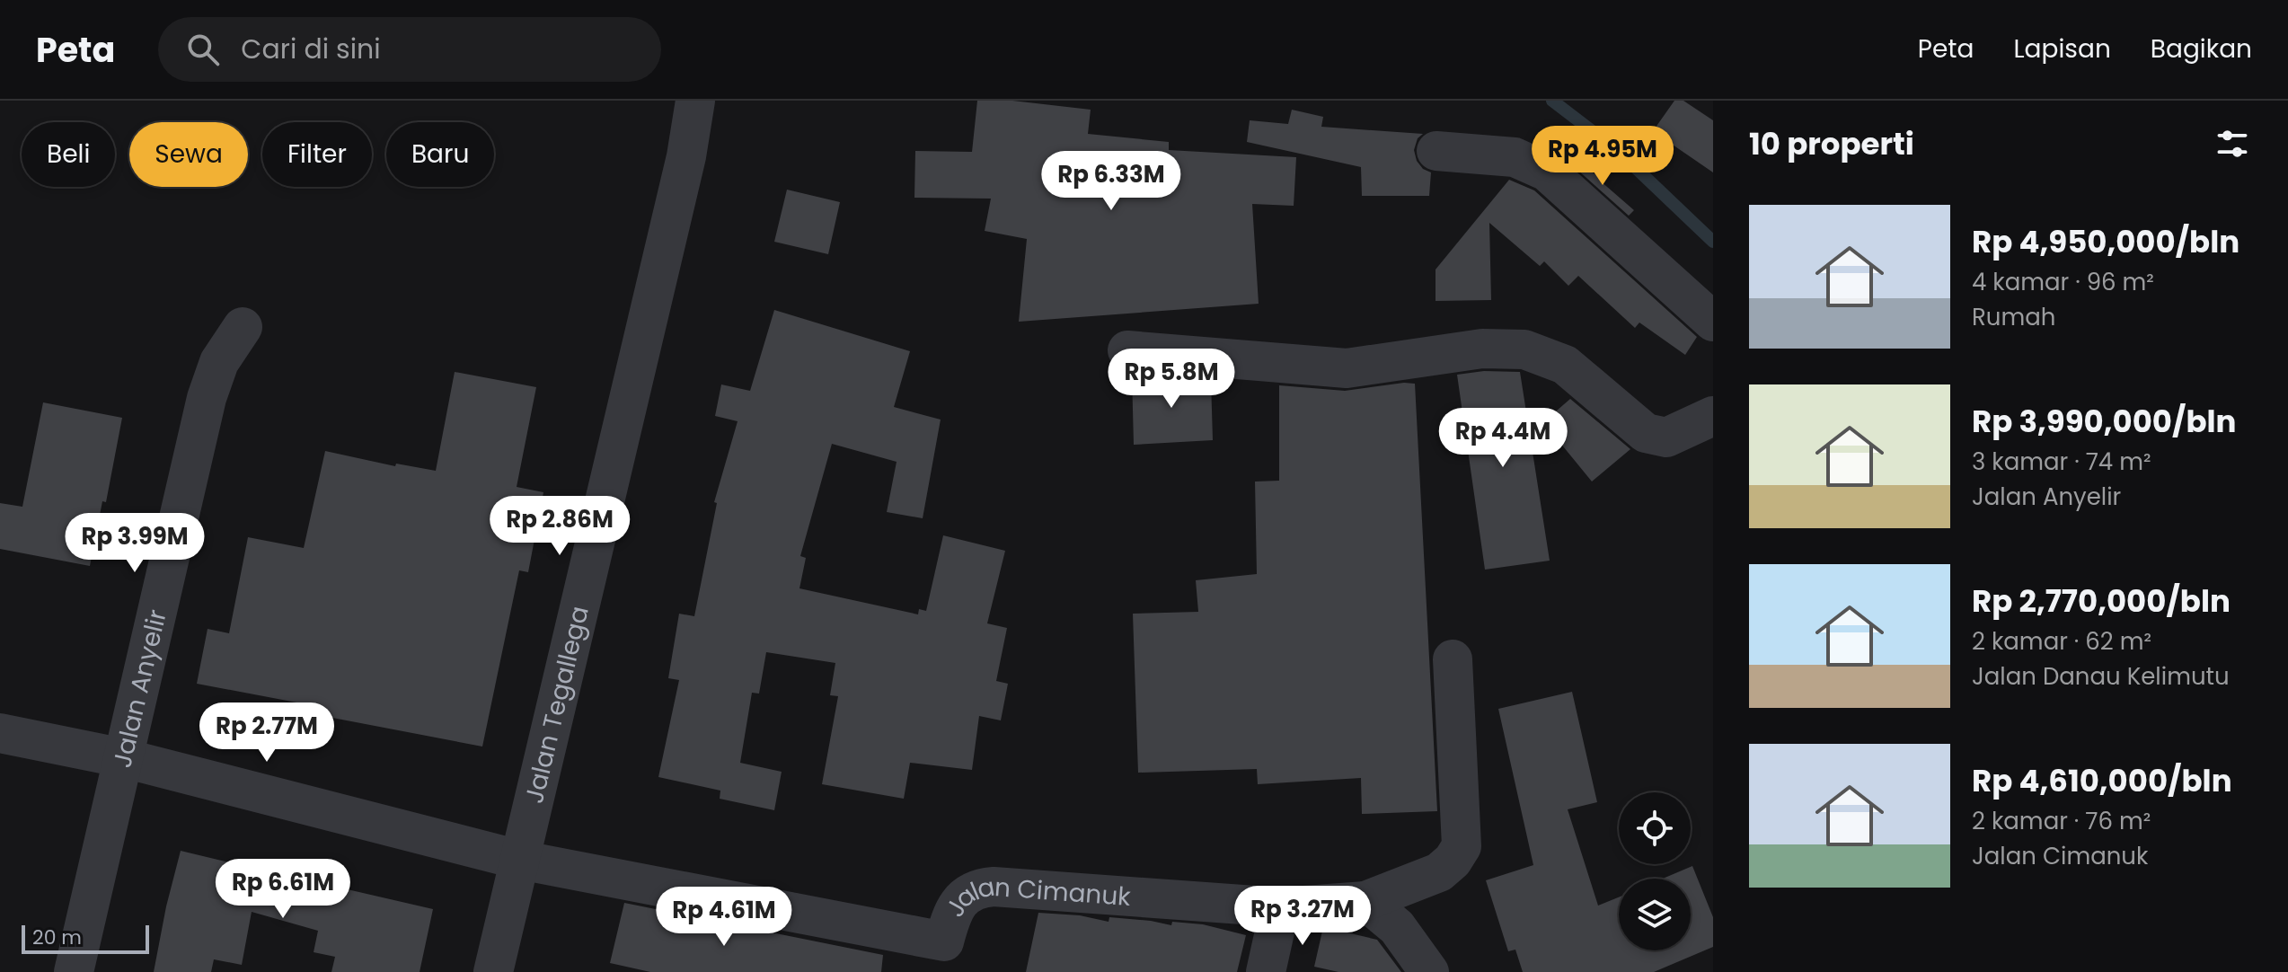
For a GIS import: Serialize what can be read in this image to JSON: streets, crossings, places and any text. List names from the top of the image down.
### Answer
{
  "streets": {
    "street": ["Jalan Anyelir", "Jalan Tegallega", "Jalan Cimanuk"]
  },
  "crossings": [
    ["Jalan Anyelir", "Jalan Cimanuk"],
    ["Jalan Tegallega", "Jalan Cimanuk"]
  ],
  "scale_bar": "20 m",
  "page": {
    "header": "Peta",
    "search": "Cari di sini",
    "nav": ["Peta", "Lapisan", "Bagikan"],
    "heading": "10 properti",
    "chip": [
      "Beli",
      "Sewa",
      "Filter",
      "Baru"
    ],
    "price": [
      "Rp 4.95M",
      "Rp 6.33M",
      "Rp 5.8M",
      "Rp 4.4M",
      "Rp 2.86M",
      "Rp 3.99M",
      "Rp 2.77M",
      "Rp 6.61M",
      "Rp 3.27M",
      "Rp 4.61M"
    ],
    "list": [
      {
        "name": "Rp 4,950,000/bln",
        "note": "4 kamar · 96 m² · Rumah"
      },
      {
        "name": "Rp 3,990,000/bln",
        "note": "3 kamar · 74 m² · Jalan Anyelir"
      },
      {
        "name": "Rp 2,770,000/bln",
        "note": "2 kamar · 62 m² · Jalan Danau Kelimutu"
      },
      {
        "name": "Rp 4,610,000/bln",
        "note": "2 kamar · 76 m² · Jalan Cimanuk"
      }
    ],
    "scale": "20 m"
  }
}
